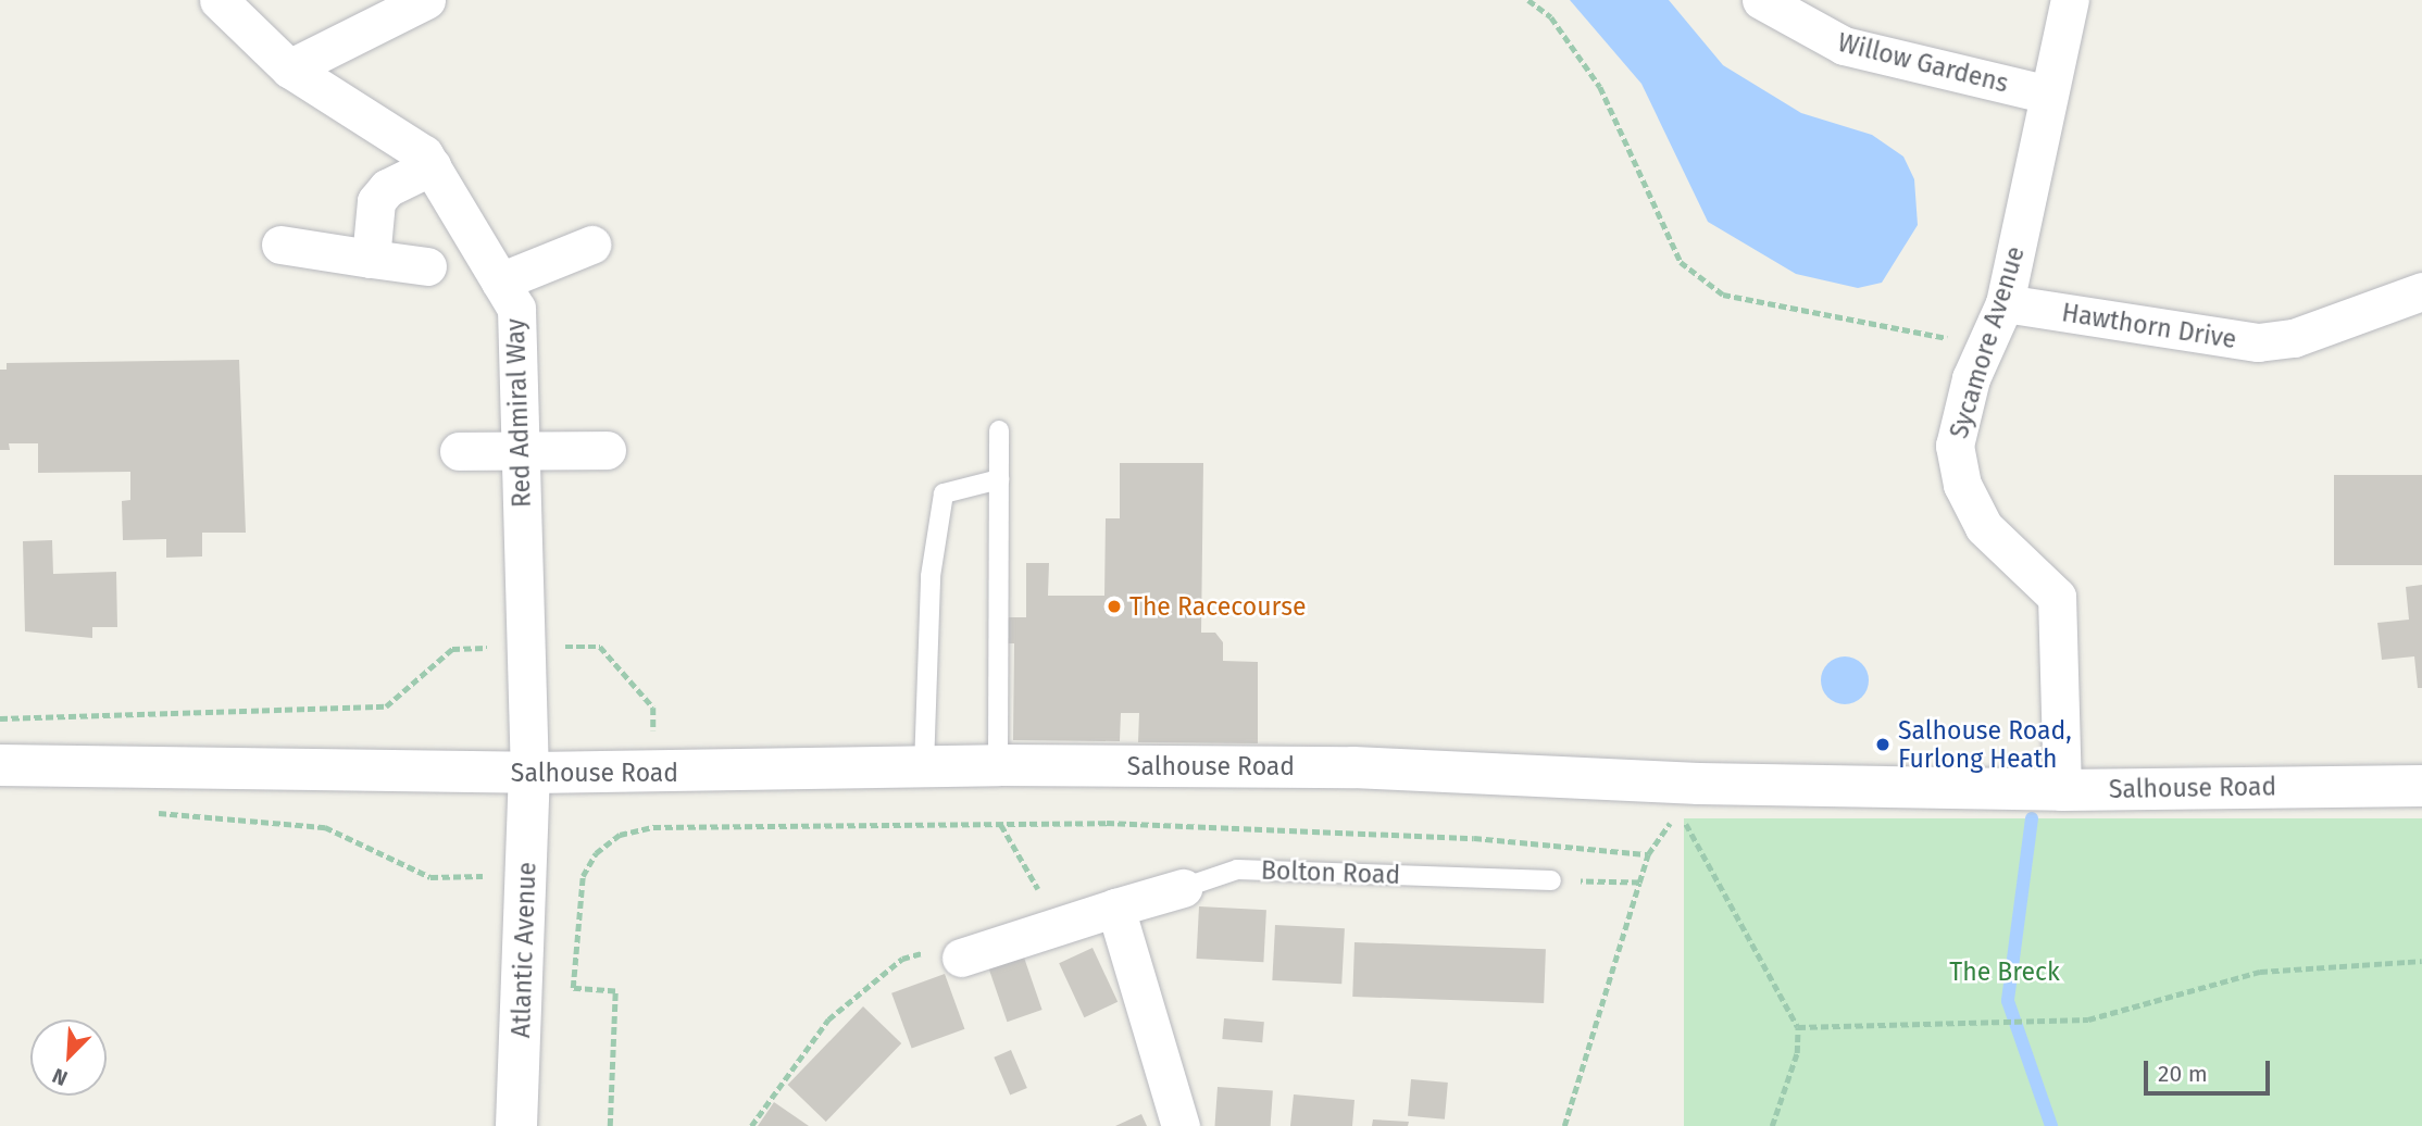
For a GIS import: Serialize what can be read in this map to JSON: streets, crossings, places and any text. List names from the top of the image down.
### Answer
{
  "streets": {
    "street": [
      "Willow Gardens",
      "Hawthorn Drive",
      "Sycamore Avenue",
      "Red Admiral Way",
      "Salhouse Road",
      "Bolton Road",
      "Atlantic Avenue"
    ]
  },
  "crossings": [
    ["Willow Gardens", "Sycamore Avenue"],
    ["Hawthorn Drive", "Sycamore Avenue"],
    ["Sycamore Avenue", "Salhouse Road"],
    ["Red Admiral Way", "Salhouse Road"],
    ["Red Admiral Way", "Atlantic Avenue"],
    ["Salhouse Road", "Atlantic Avenue"]
  ],
  "parks": ["The Breck"],
  "places": ["The Racecourse", "Salhouse Road, Furlong Heath"],
  "scale_bar": "20 m",
  "north": "bottom left"
}
